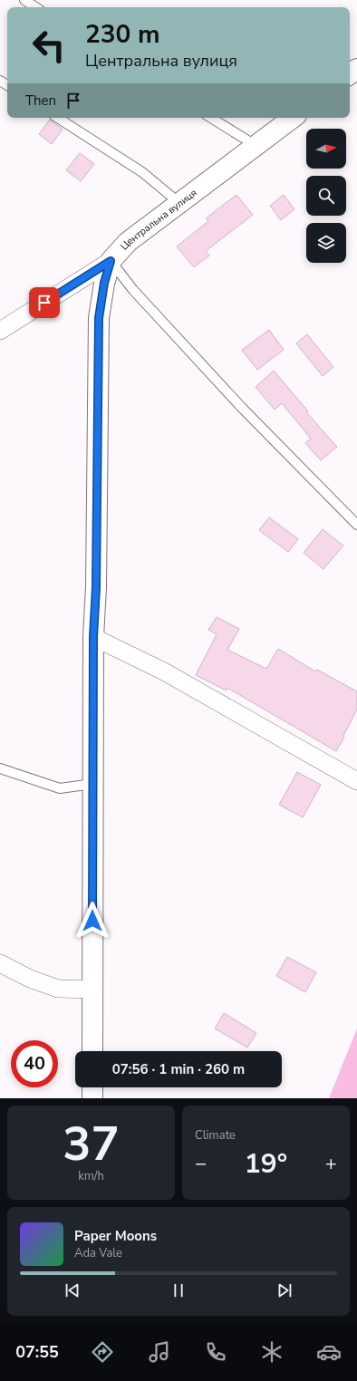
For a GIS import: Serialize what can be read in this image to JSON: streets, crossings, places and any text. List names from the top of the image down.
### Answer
{
  "streets": {
    "street": ["Центральна вулиця"]
  },
  "north": "right",
  "page": {
    "turn": ["230 m", "Центральна вулиця"],
    "then": "Then",
    "limit": "40",
    "trip": "07:56 · 1 min · 260 m",
    "tile": [
      ["37", "km/h"],
      "Climate"
    ],
    "heat": ["−", "19°", "+"],
    "song": ["Paper Moons", "Ada Vale"],
    "tabs": "07:55"
  }
}
